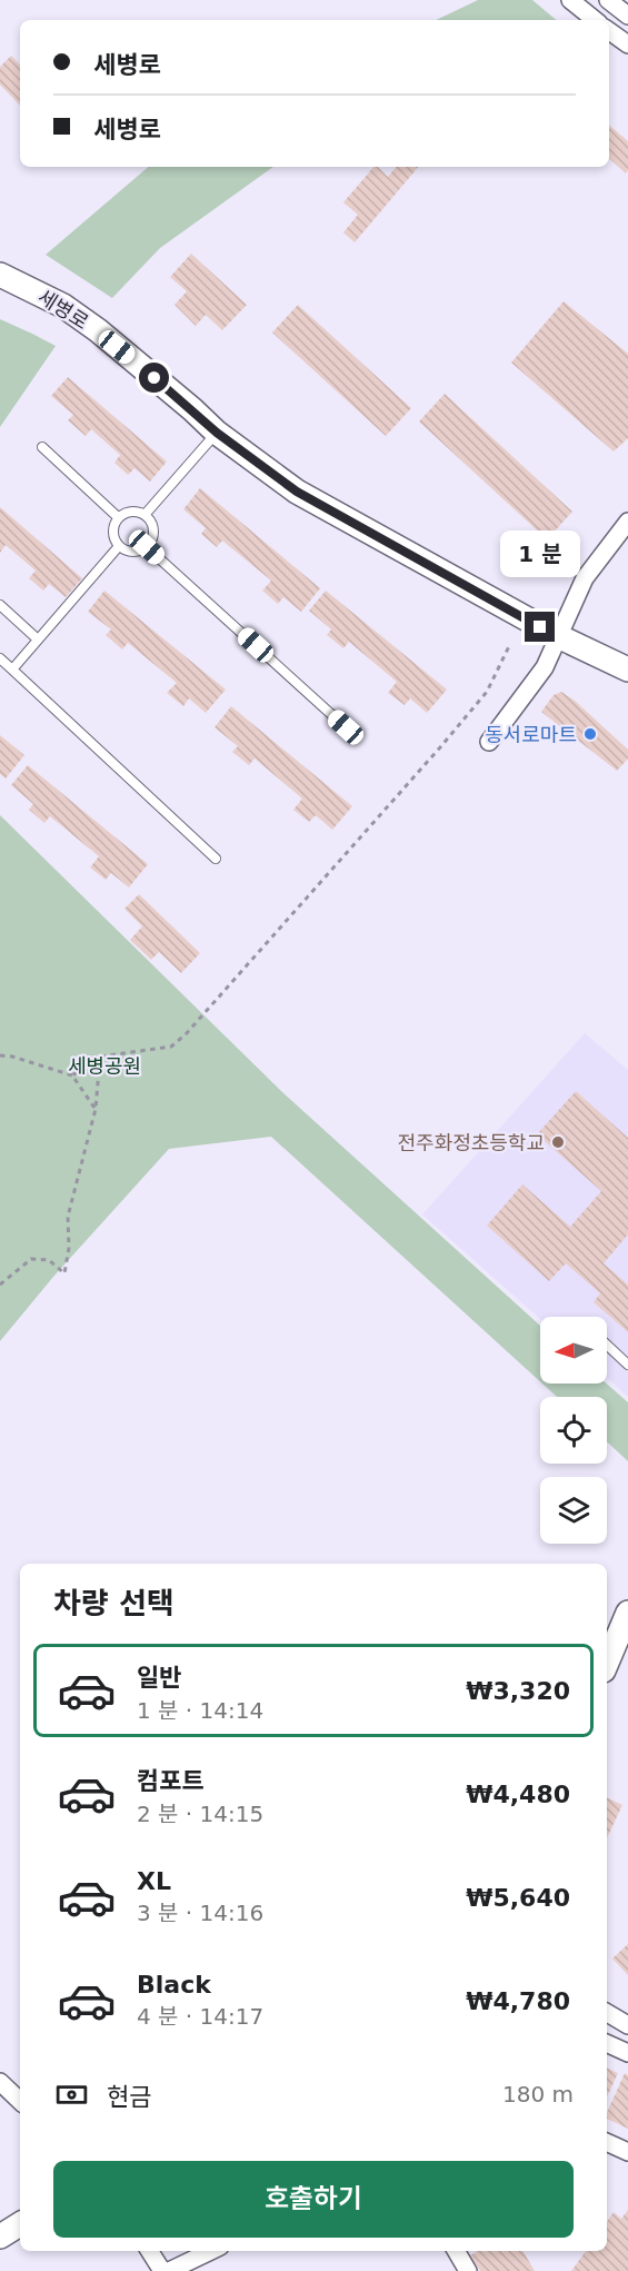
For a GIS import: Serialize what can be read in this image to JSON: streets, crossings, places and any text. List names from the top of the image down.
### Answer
{
  "streets": {
    "street": ["세병로"]
  },
  "parks": ["세병공원"],
  "places": ["동서로마트", "전주화정초등학교"],
  "north": "left",
  "page": {
    "banner": ["세병로", "세병로"],
    "bubble": "1 분",
    "heading": "차량 선택",
    "list": [
      {
        "name": "일반",
        "note": "1 분 · 14:14",
        "value": "₩3,320"
      },
      {
        "name": "컴포트",
        "note": "2 분 · 14:15",
        "value": "₩4,480"
      },
      {
        "name": "XL",
        "note": "3 분 · 14:16",
        "value": "₩5,640"
      },
      {
        "name": "Black",
        "note": "4 분 · 14:17",
        "value": "₩4,780"
      }
    ],
    "pay": ["현금", "180 m"],
    "buttons": "호출하기"
  }
}
